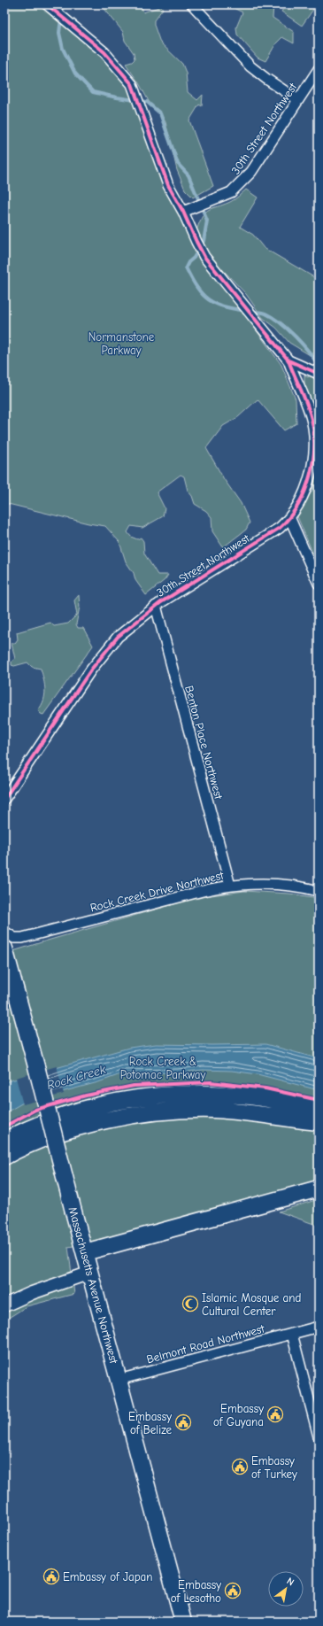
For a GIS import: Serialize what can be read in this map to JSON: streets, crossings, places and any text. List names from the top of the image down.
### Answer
{
  "streets": {
    "main road": ["Massachusetts Avenue Northwest"],
    "street": [
      "30th Street Northwest",
      "Benton Place Northwest",
      "Rock Creek Drive Northwest",
      "Belmont Road Northwest"
    ]
  },
  "crossings": [
    ["30th Street Northwest", "Benton Place Northwest"],
    ["Benton Place Northwest", "Rock Creek Drive Northwest"],
    ["Massachusetts Avenue Northwest", "Belmont Road Northwest"]
  ],
  "water": ["Rock Creek"],
  "parks": ["Normanstone Parkway", "Rock Creek & Potomac Parkway"],
  "places": {
    "mosque": ["Islamic Mosque and Cultural Center"],
    "public building": [
      "Embassy of Guyana",
      "Embassy of Belize",
      "Embassy of Turkey",
      "Embassy of Japan",
      "Embassy of Lesotho"
    ]
  },
  "north": "top right"
}
